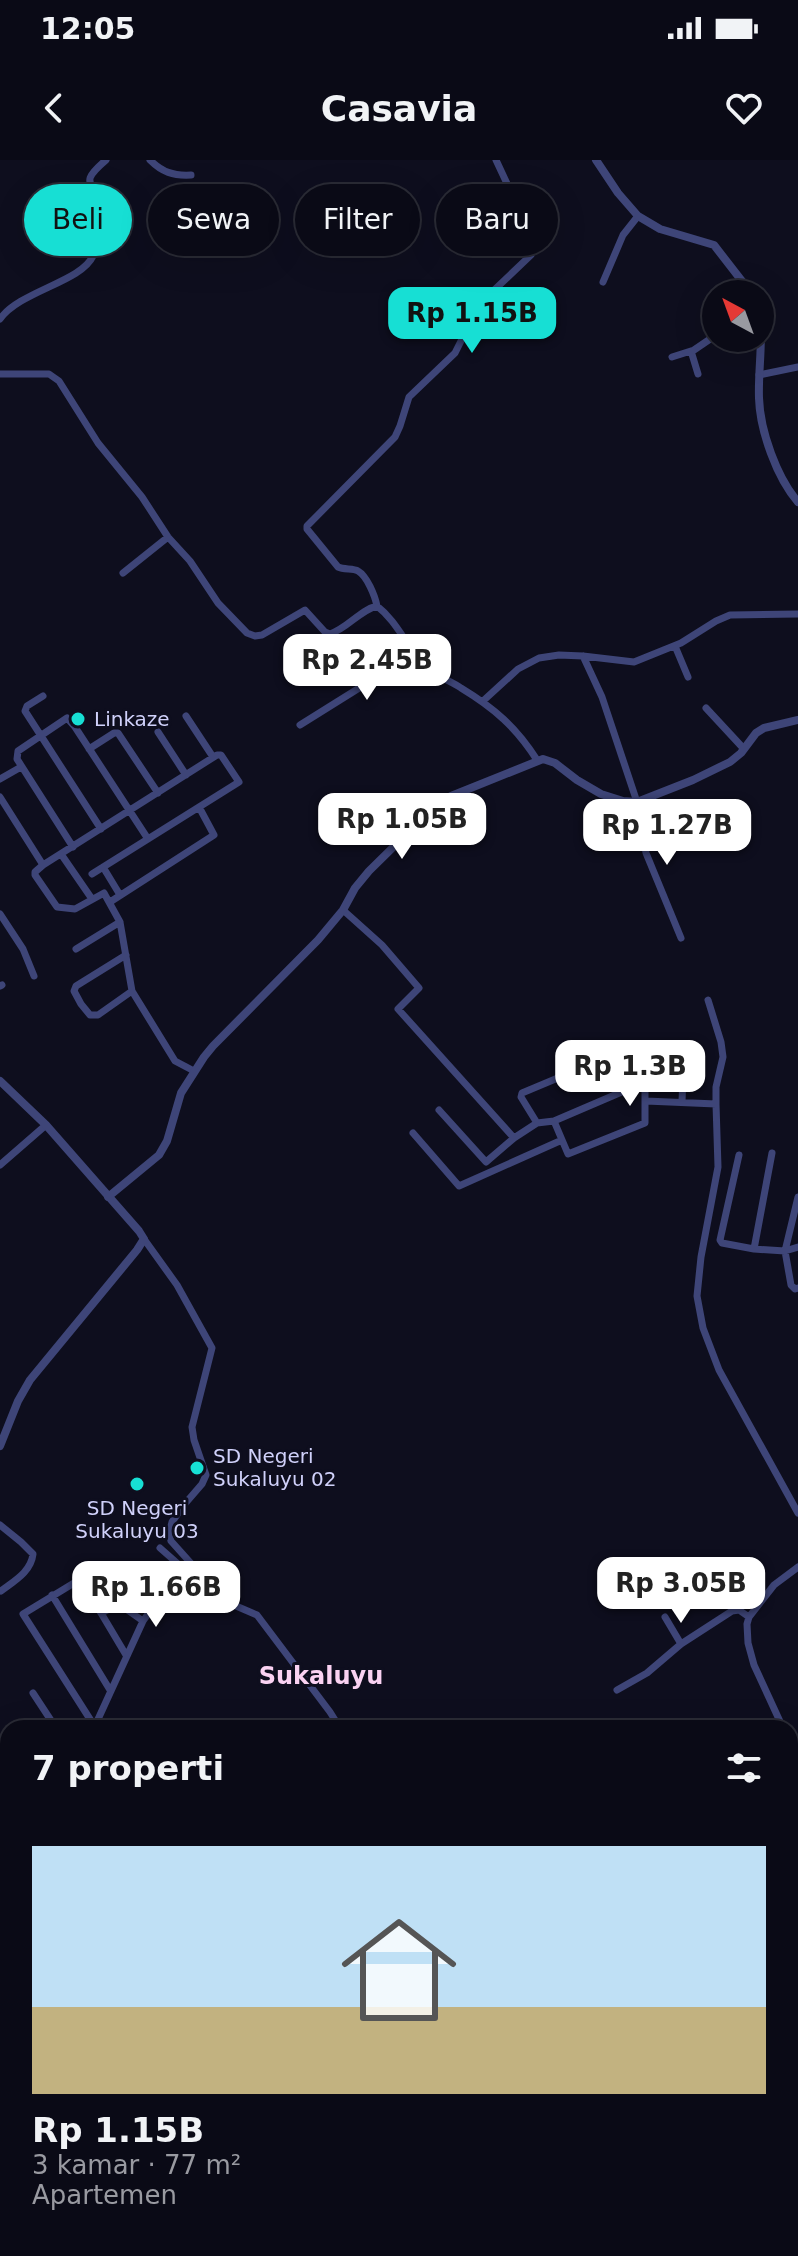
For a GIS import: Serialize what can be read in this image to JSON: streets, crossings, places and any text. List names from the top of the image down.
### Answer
{
  "districts": ["Sukaluyu"],
  "places": ["Linkaze", "SD Negeri Sukaluyu 02", "SD Negeri Sukaluyu 03"],
  "north": "top left",
  "page": {
    "status": "12:05",
    "header": "Casavia",
    "chip": [
      "Beli",
      "Sewa",
      "Filter",
      "Baru"
    ],
    "price": [
      "Rp 1.15B",
      "Rp 2.45B",
      "Rp 1.05B",
      "Rp 1.27B",
      "Rp 1.3B",
      "Rp 3.05B",
      "Rp 1.66B"
    ],
    "heading": "7 properti",
    "list": [
      {
        "name": "Rp 1.15B",
        "note": "3 kamar · 77 m² · Apartemen"
      }
    ]
  }
}
